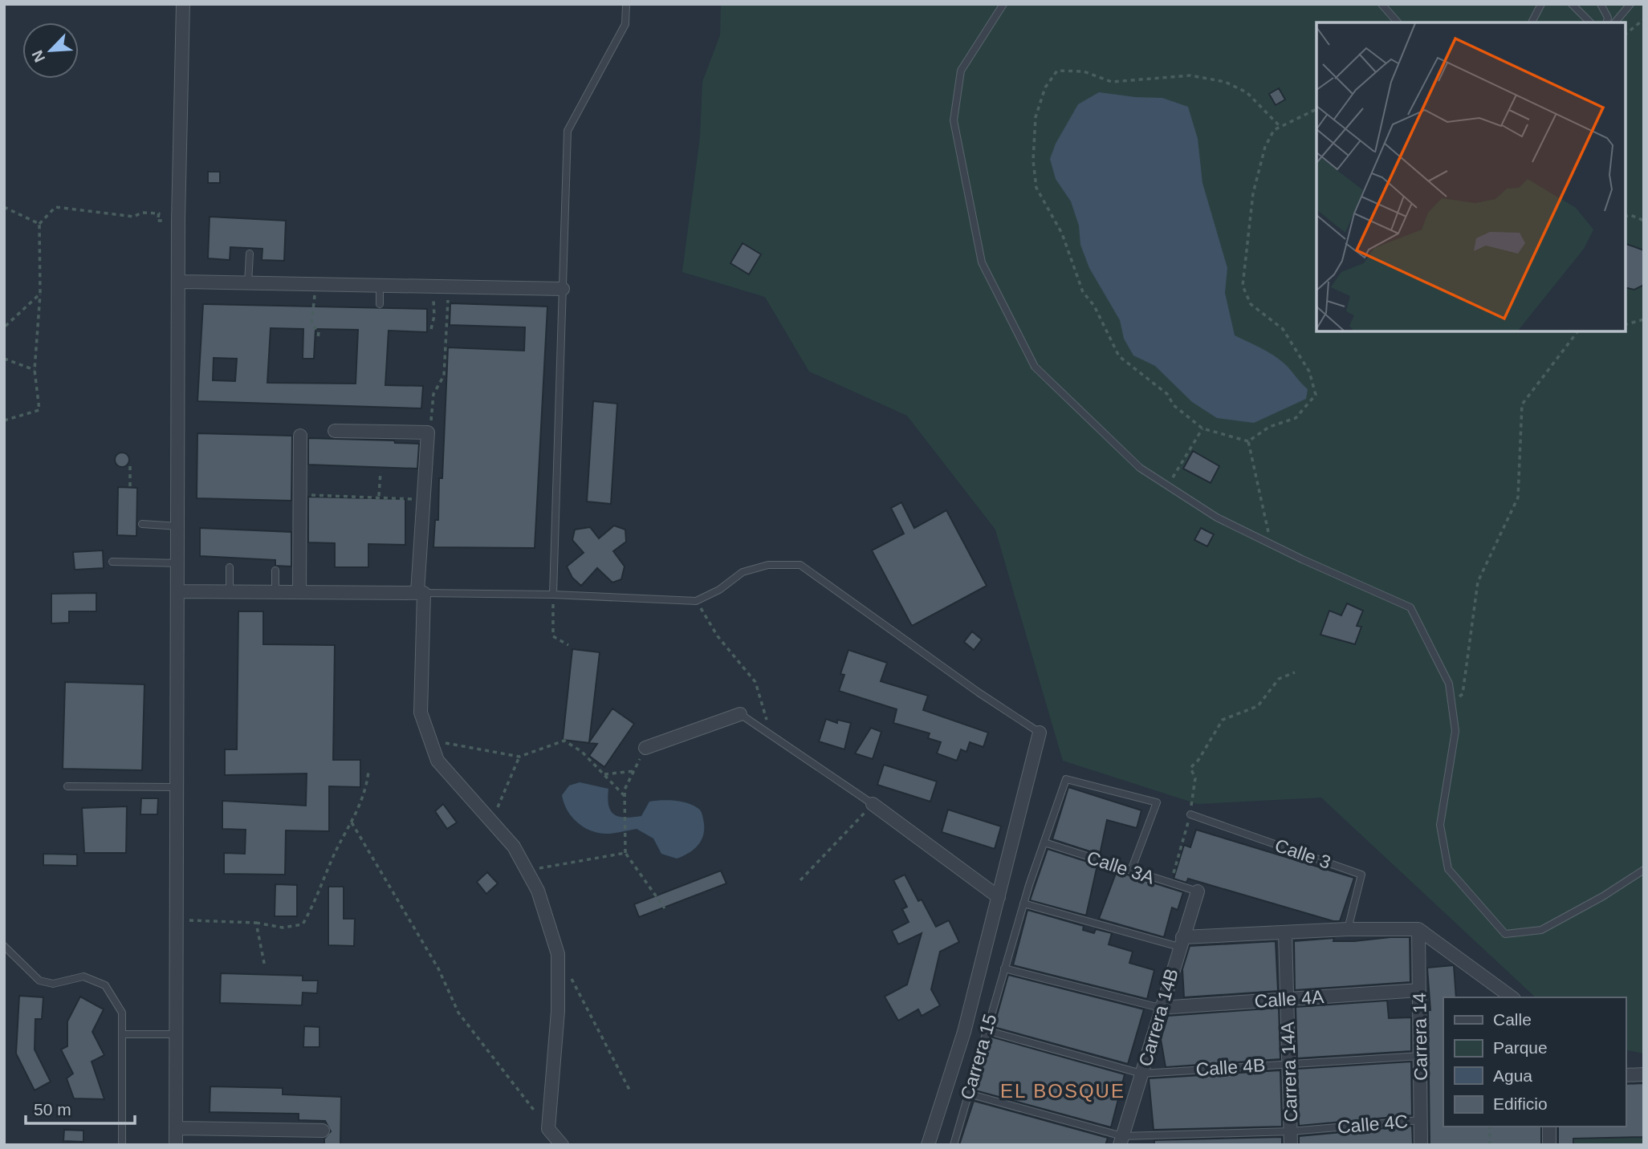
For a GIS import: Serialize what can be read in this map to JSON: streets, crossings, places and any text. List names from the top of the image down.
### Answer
{
  "streets": {
    "street": [
      "Calle 4A",
      "Carrera 14B",
      "Carrera 14",
      "Carrera 14A"
    ],
    "lane": [
      "Calle 3",
      "Calle 3A",
      "Carrera 15",
      "Calle 4B",
      "Calle 4C"
    ]
  },
  "crossings": [
    ["Calle 3A", "Carrera 14B"],
    ["Calle 3A", "Carrera 15"],
    ["Calle 4A", "Carrera 14B"],
    ["Calle 4A", "Carrera 14"],
    ["Calle 4A", "Carrera 14A"],
    ["Carrera 14B", "Calle 4B"],
    ["Carrera 14B", "Calle 4C"],
    ["Carrera 14", "Calle 4B"],
    ["Carrera 14", "Calle 4C"],
    ["Carrera 15", "Calle 4B"],
    ["Carrera 15", "Calle 4C"],
    ["Calle 4B", "Carrera 14A"],
    ["Carrera 14A", "Calle 4C"]
  ],
  "districts": ["EL BOSQUE"],
  "legend": [
    "Calle",
    "Parque",
    "Agua",
    "Edificio"
  ],
  "scale_bar": "50 m",
  "north": "bottom left"
}
